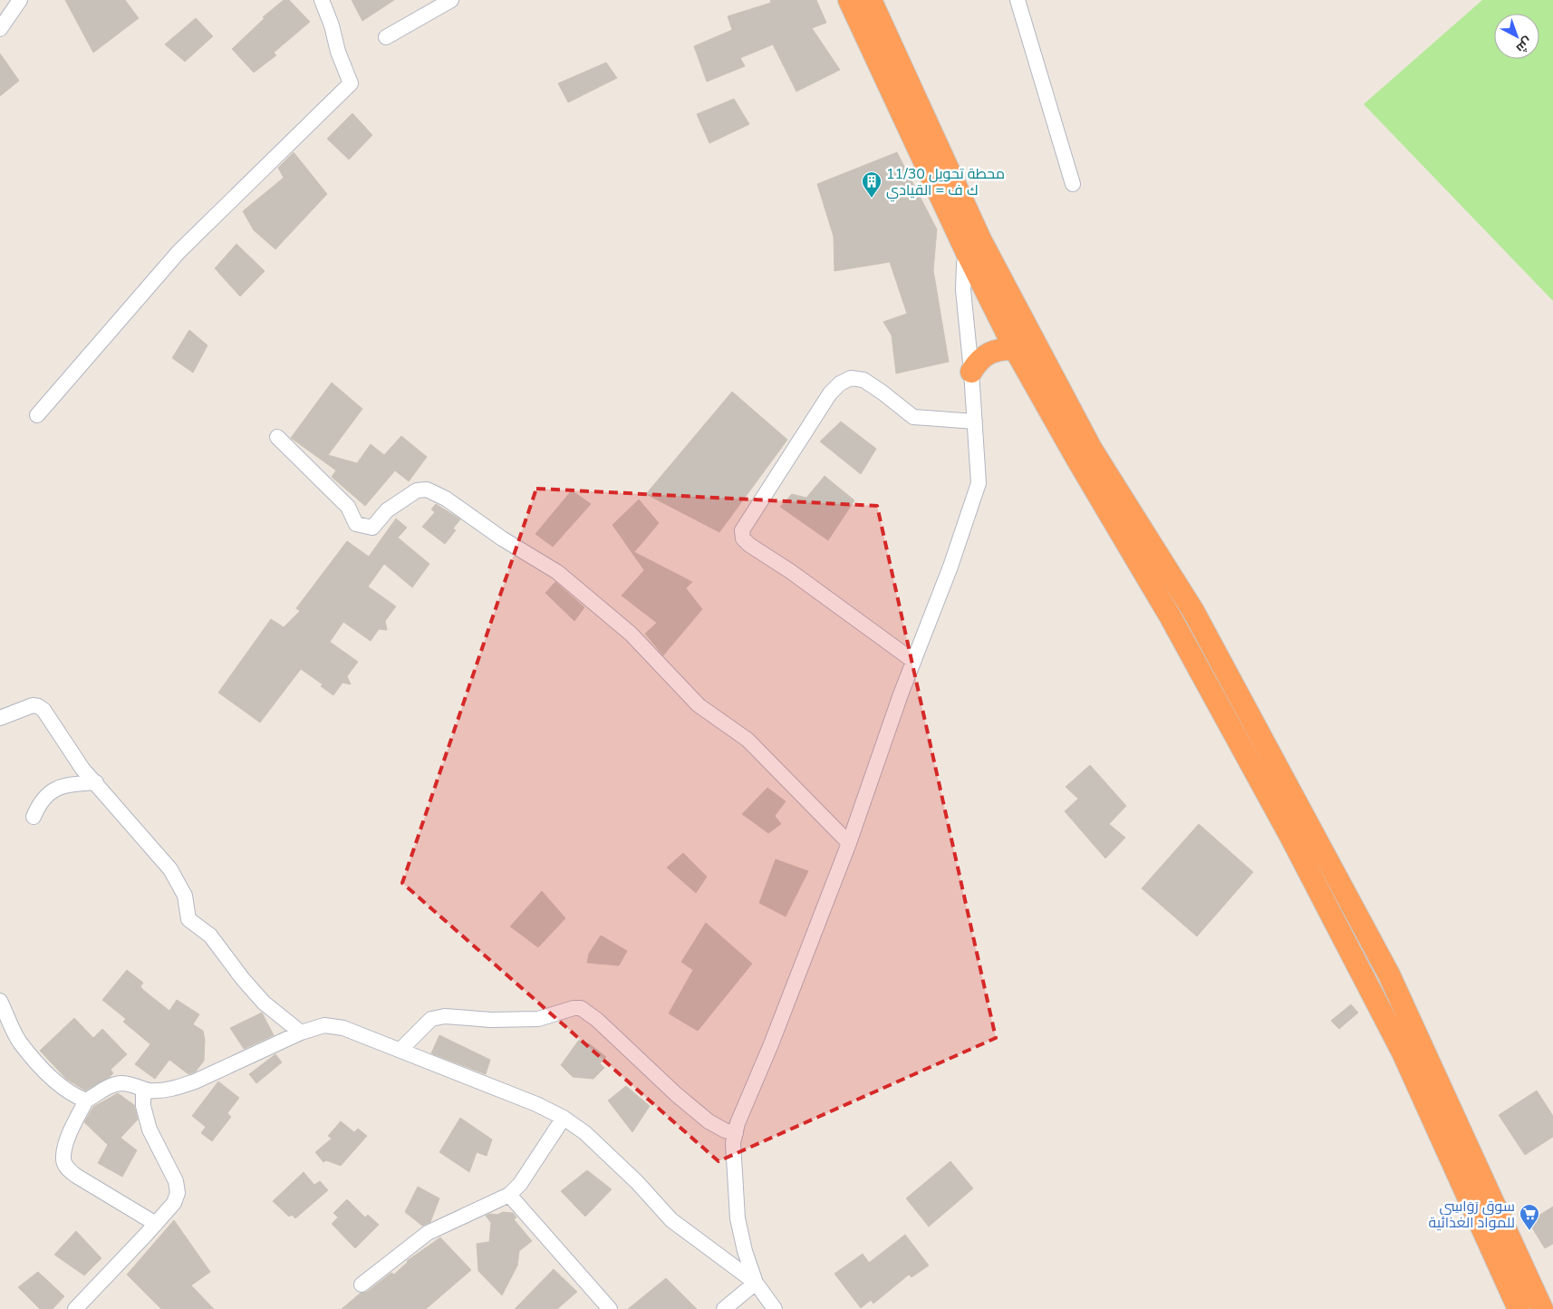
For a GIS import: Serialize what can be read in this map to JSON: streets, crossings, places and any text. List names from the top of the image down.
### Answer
{
  "places": {
    "building": ["محطة تحويل 11/30 ك ف = القيادي"],
    "supermarket": ["سوق رَوَاسِي للمواد الغذائية"]
  },
  "north": "bottom right"
}
